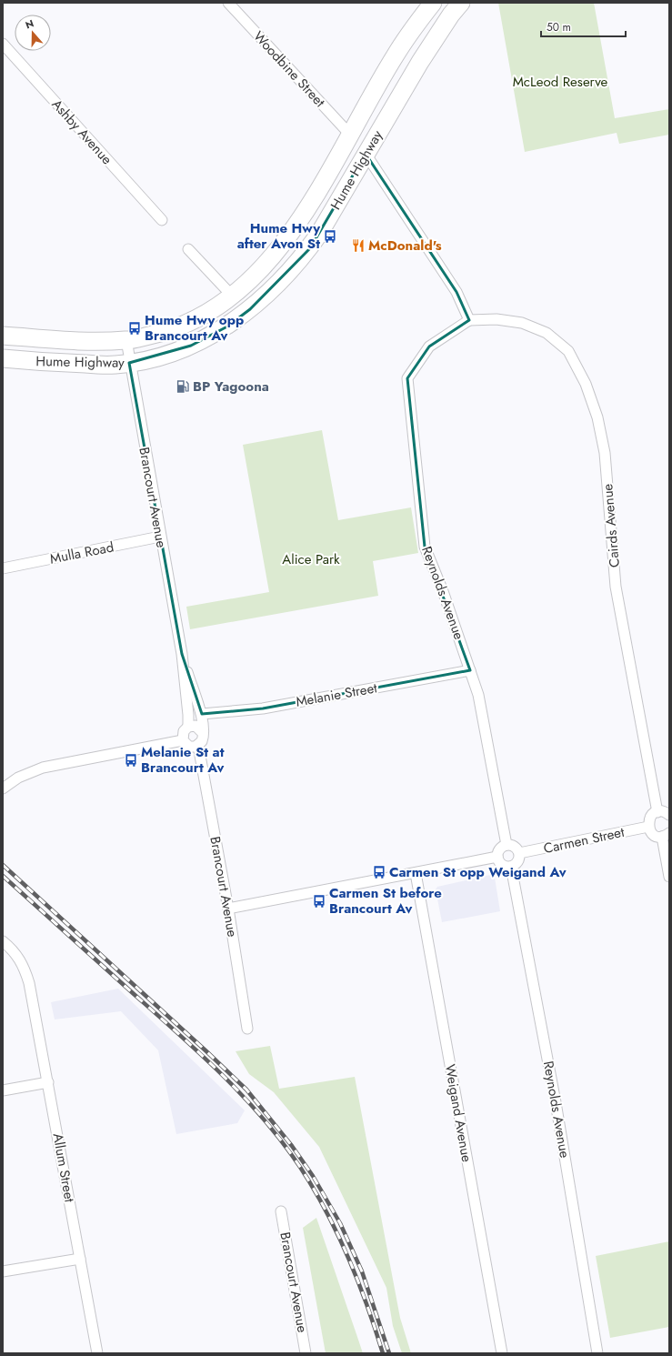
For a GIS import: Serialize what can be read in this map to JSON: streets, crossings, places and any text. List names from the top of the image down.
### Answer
{
  "streets": {
    "highway": ["Hume Highway"],
    "street": [
      "Woodbine Street",
      "Ashby Avenue",
      "Brancourt Avenue",
      "Cairds Avenue",
      "Mulla Road",
      "Reynolds Avenue",
      "Melanie Street",
      "Carmen Street",
      "Weigand Avenue",
      "Allum Street"
    ]
  },
  "crossings": [
    ["Woodbine Street", "Hume Highway"],
    ["Hume Highway", "Brancourt Avenue"],
    ["Brancourt Avenue", "Mulla Road"],
    ["Brancourt Avenue", "Melanie Street"],
    ["Cairds Avenue", "Reynolds Avenue"],
    ["Reynolds Avenue", "Melanie Street"],
    ["Reynolds Avenue", "Carmen Street"]
  ],
  "parks": ["McLeod Reserve", "Alice Park"],
  "places": {
    "bus stop": [
      "Hume Hwy after Avon St",
      "Hume Hwy opp Brancourt Av",
      "Melanie St at Brancourt Av",
      "Carmen St opp Weigand Av",
      "Carmen St before Brancourt Av"
    ],
    "restaurant": ["McDonald's"],
    "fuel station": ["BP Yagoona"]
  },
  "scale_bar": "50 m",
  "north": "top"
}
